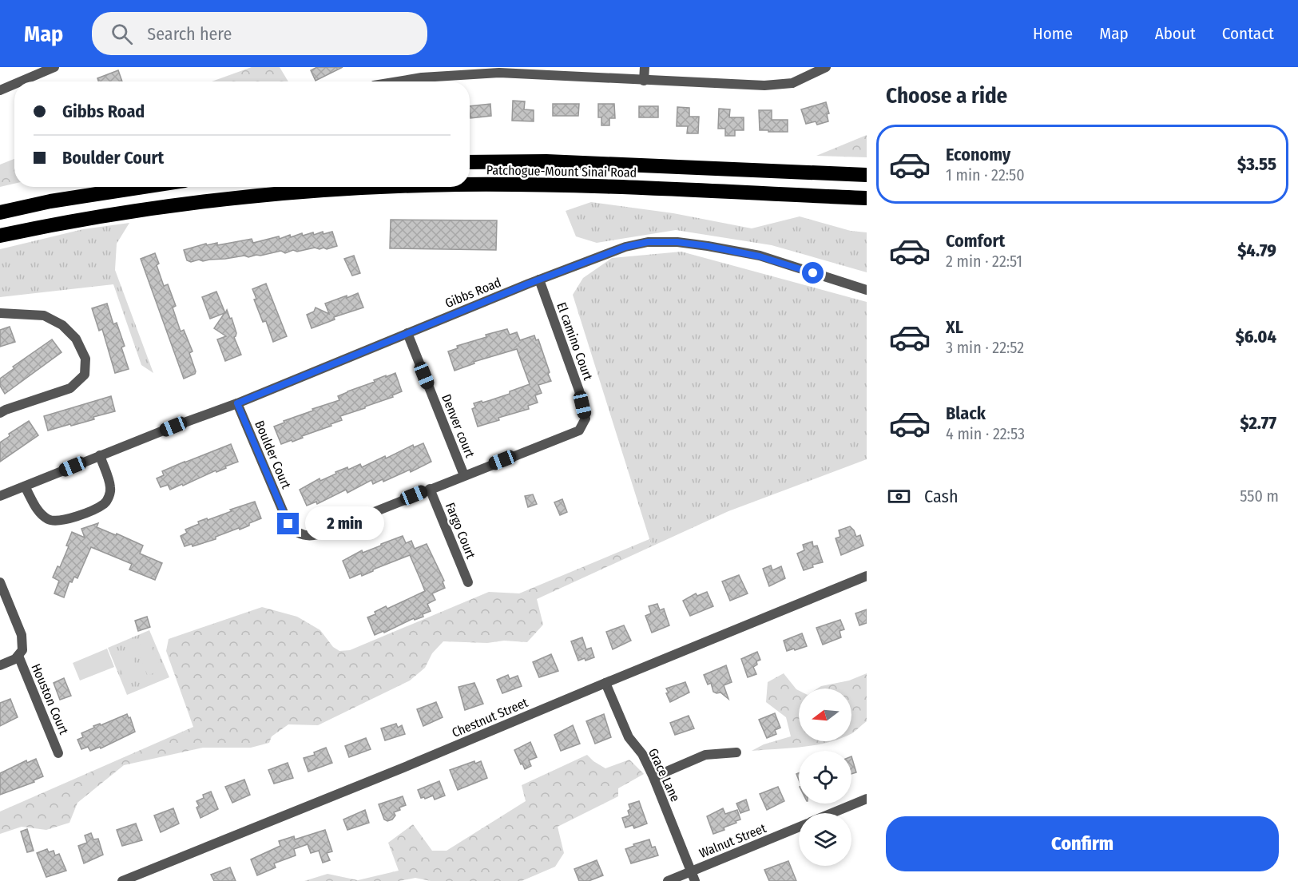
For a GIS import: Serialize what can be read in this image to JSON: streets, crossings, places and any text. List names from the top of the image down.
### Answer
{
  "streets": {
    "highway": ["Patchogue-Mount Sinai Road"],
    "street": [
      "Gibbs Road",
      "El camino Court",
      "Denver court",
      "Boulder Court",
      "Fargo Court",
      "Houston Court",
      "Chestnut Street",
      "Grace Lane",
      "Walnut Street"
    ]
  },
  "crossings": [
    ["Gibbs Road", "El camino Court"],
    ["Gibbs Road", "Denver court"],
    ["Gibbs Road", "Boulder Court"],
    ["El camino Court", "Denver court"],
    ["El camino Court", "Boulder Court"],
    ["Denver court", "Boulder Court"],
    ["Boulder Court", "Fargo Court"],
    ["Chestnut Street", "Grace Lane"],
    ["Grace Lane", "Walnut Street"]
  ],
  "north": "left",
  "page": {
    "header": "Map",
    "search": "Search here",
    "nav": [
      "Home",
      "Map",
      "About",
      "Contact"
    ],
    "heading": "Choose a ride",
    "banner": ["Gibbs Road", "Boulder Court"],
    "list": [
      {
        "name": "Economy",
        "note": "1 min · 22:50",
        "value": "$3.55"
      },
      {
        "name": "Comfort",
        "note": "2 min · 22:51",
        "value": "$4.79"
      },
      {
        "name": "XL",
        "note": "3 min · 22:52",
        "value": "$6.04"
      },
      {
        "name": "Black",
        "note": "4 min · 22:53",
        "value": "$2.77"
      }
    ],
    "pay": ["Cash", "550 m"],
    "bubble": "2 min",
    "buttons": "Confirm"
  }
}
